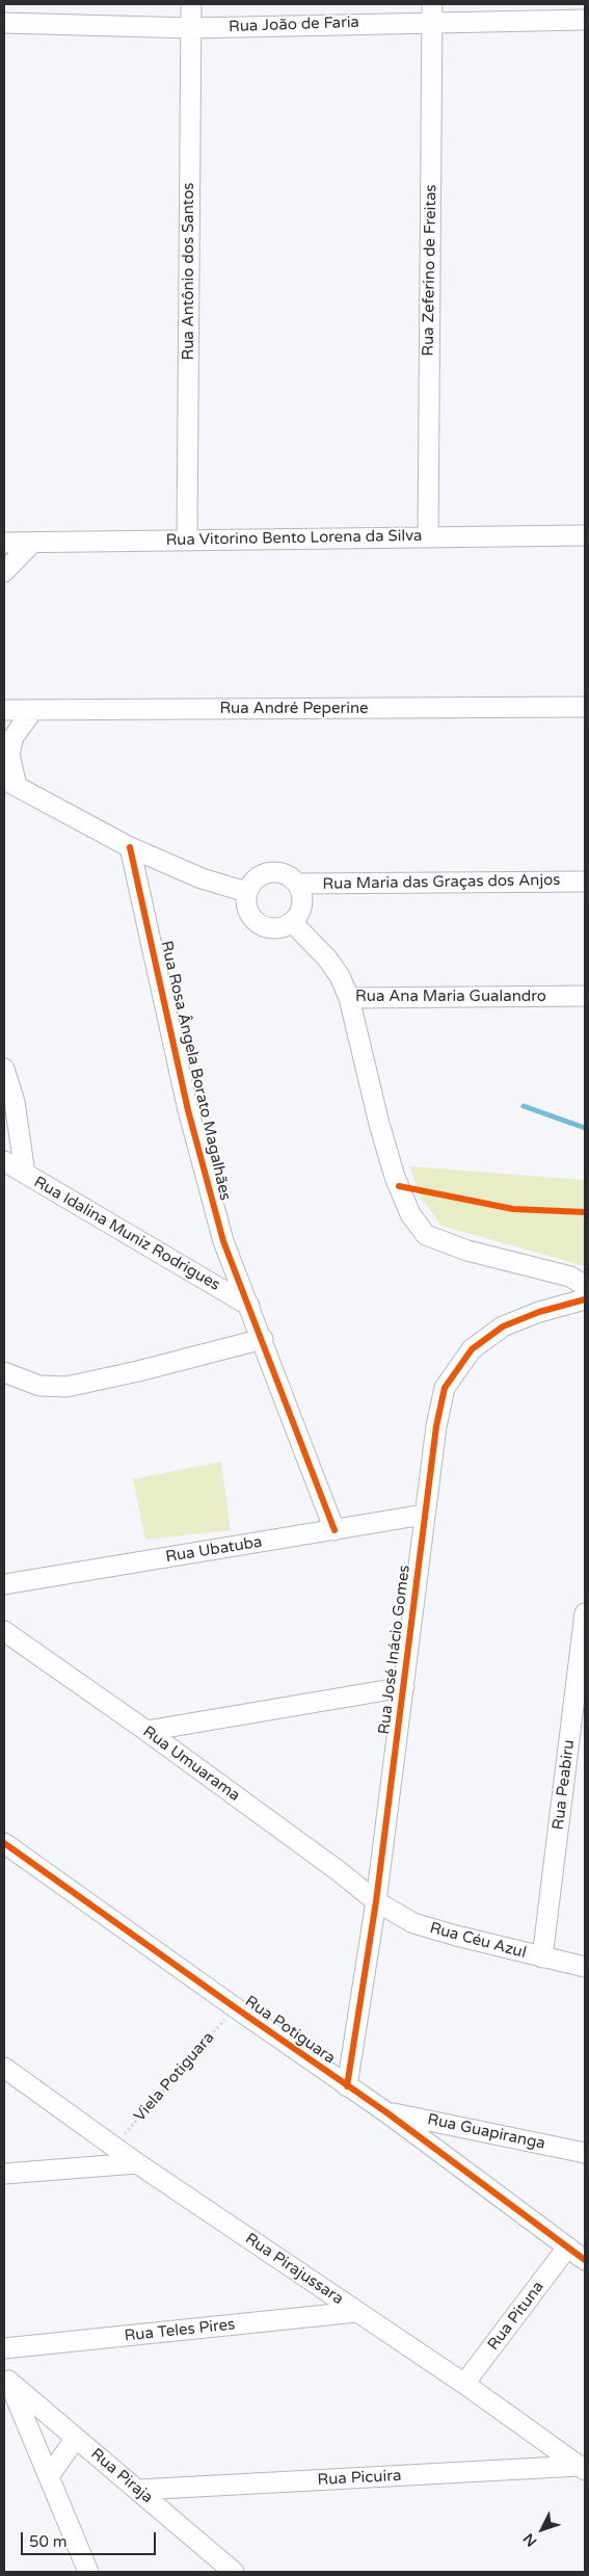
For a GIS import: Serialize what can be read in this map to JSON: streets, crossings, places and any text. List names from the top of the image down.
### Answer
{
  "streets": {
    "street": [
      "Rua João de Faria",
      "Rua Zeferino de Freitas",
      "Rua Antônio dos Santos",
      "Rua Vitorino Bento Lorena da Silva",
      "Rua André Peperine",
      "Rua Maria das Graças dos Anjos",
      "Rua Ana Maria Gualandro",
      "Rua Rosa Ângela Borato Magalhães",
      "Rua Idalina Muniz Rodrigues",
      "Rua Ubatuba",
      "Rua José Inácio Gomes",
      "Rua Umuarama",
      "Rua Peabiru",
      "Rua Céu Azul",
      "Rua Potiguara",
      "Rua Guapiranga",
      "Rua Pirajussara",
      "Rua Pituna",
      "Rua Teles Pires",
      "Rua Piraja",
      "Rua Picuira"
    ],
    "path": ["Viela Potiguara"]
  },
  "crossings": [
    ["Rua João de Faria", "Rua Zeferino de Freitas"],
    ["Rua João de Faria", "Rua Antônio dos Santos"],
    ["Rua Zeferino de Freitas", "Rua Vitorino Bento Lorena da Silva"],
    ["Rua Antônio dos Santos", "Rua Vitorino Bento Lorena da Silva"],
    ["Rua Maria das Graças dos Anjos", "Rua Ana Maria Gualandro"],
    ["Rua Rosa Ângela Borato Magalhães", "Rua Idalina Muniz Rodrigues"],
    ["Rua Rosa Ângela Borato Magalhães", "Rua Ubatuba"],
    ["Rua Ubatuba", "Rua José Inácio Gomes"],
    ["Rua José Inácio Gomes", "Rua Umuarama"],
    ["Rua José Inácio Gomes", "Rua Céu Azul"],
    ["Rua José Inácio Gomes", "Rua Potiguara"],
    ["Rua Umuarama", "Rua Céu Azul"],
    ["Rua Peabiru", "Rua Céu Azul"],
    ["Rua Potiguara", "Viela Potiguara"],
    ["Rua Potiguara", "Rua Guapiranga"],
    ["Rua Potiguara", "Rua Pituna"],
    ["Viela Potiguara", "Rua Pirajussara"],
    ["Rua Pirajussara", "Rua Pituna"],
    ["Rua Pirajussara", "Rua Teles Pires"],
    ["Rua Pirajussara", "Rua Picuira"],
    ["Rua Piraja", "Rua Picuira"]
  ],
  "scale_bar": "50 m",
  "north": "bottom left"
}
